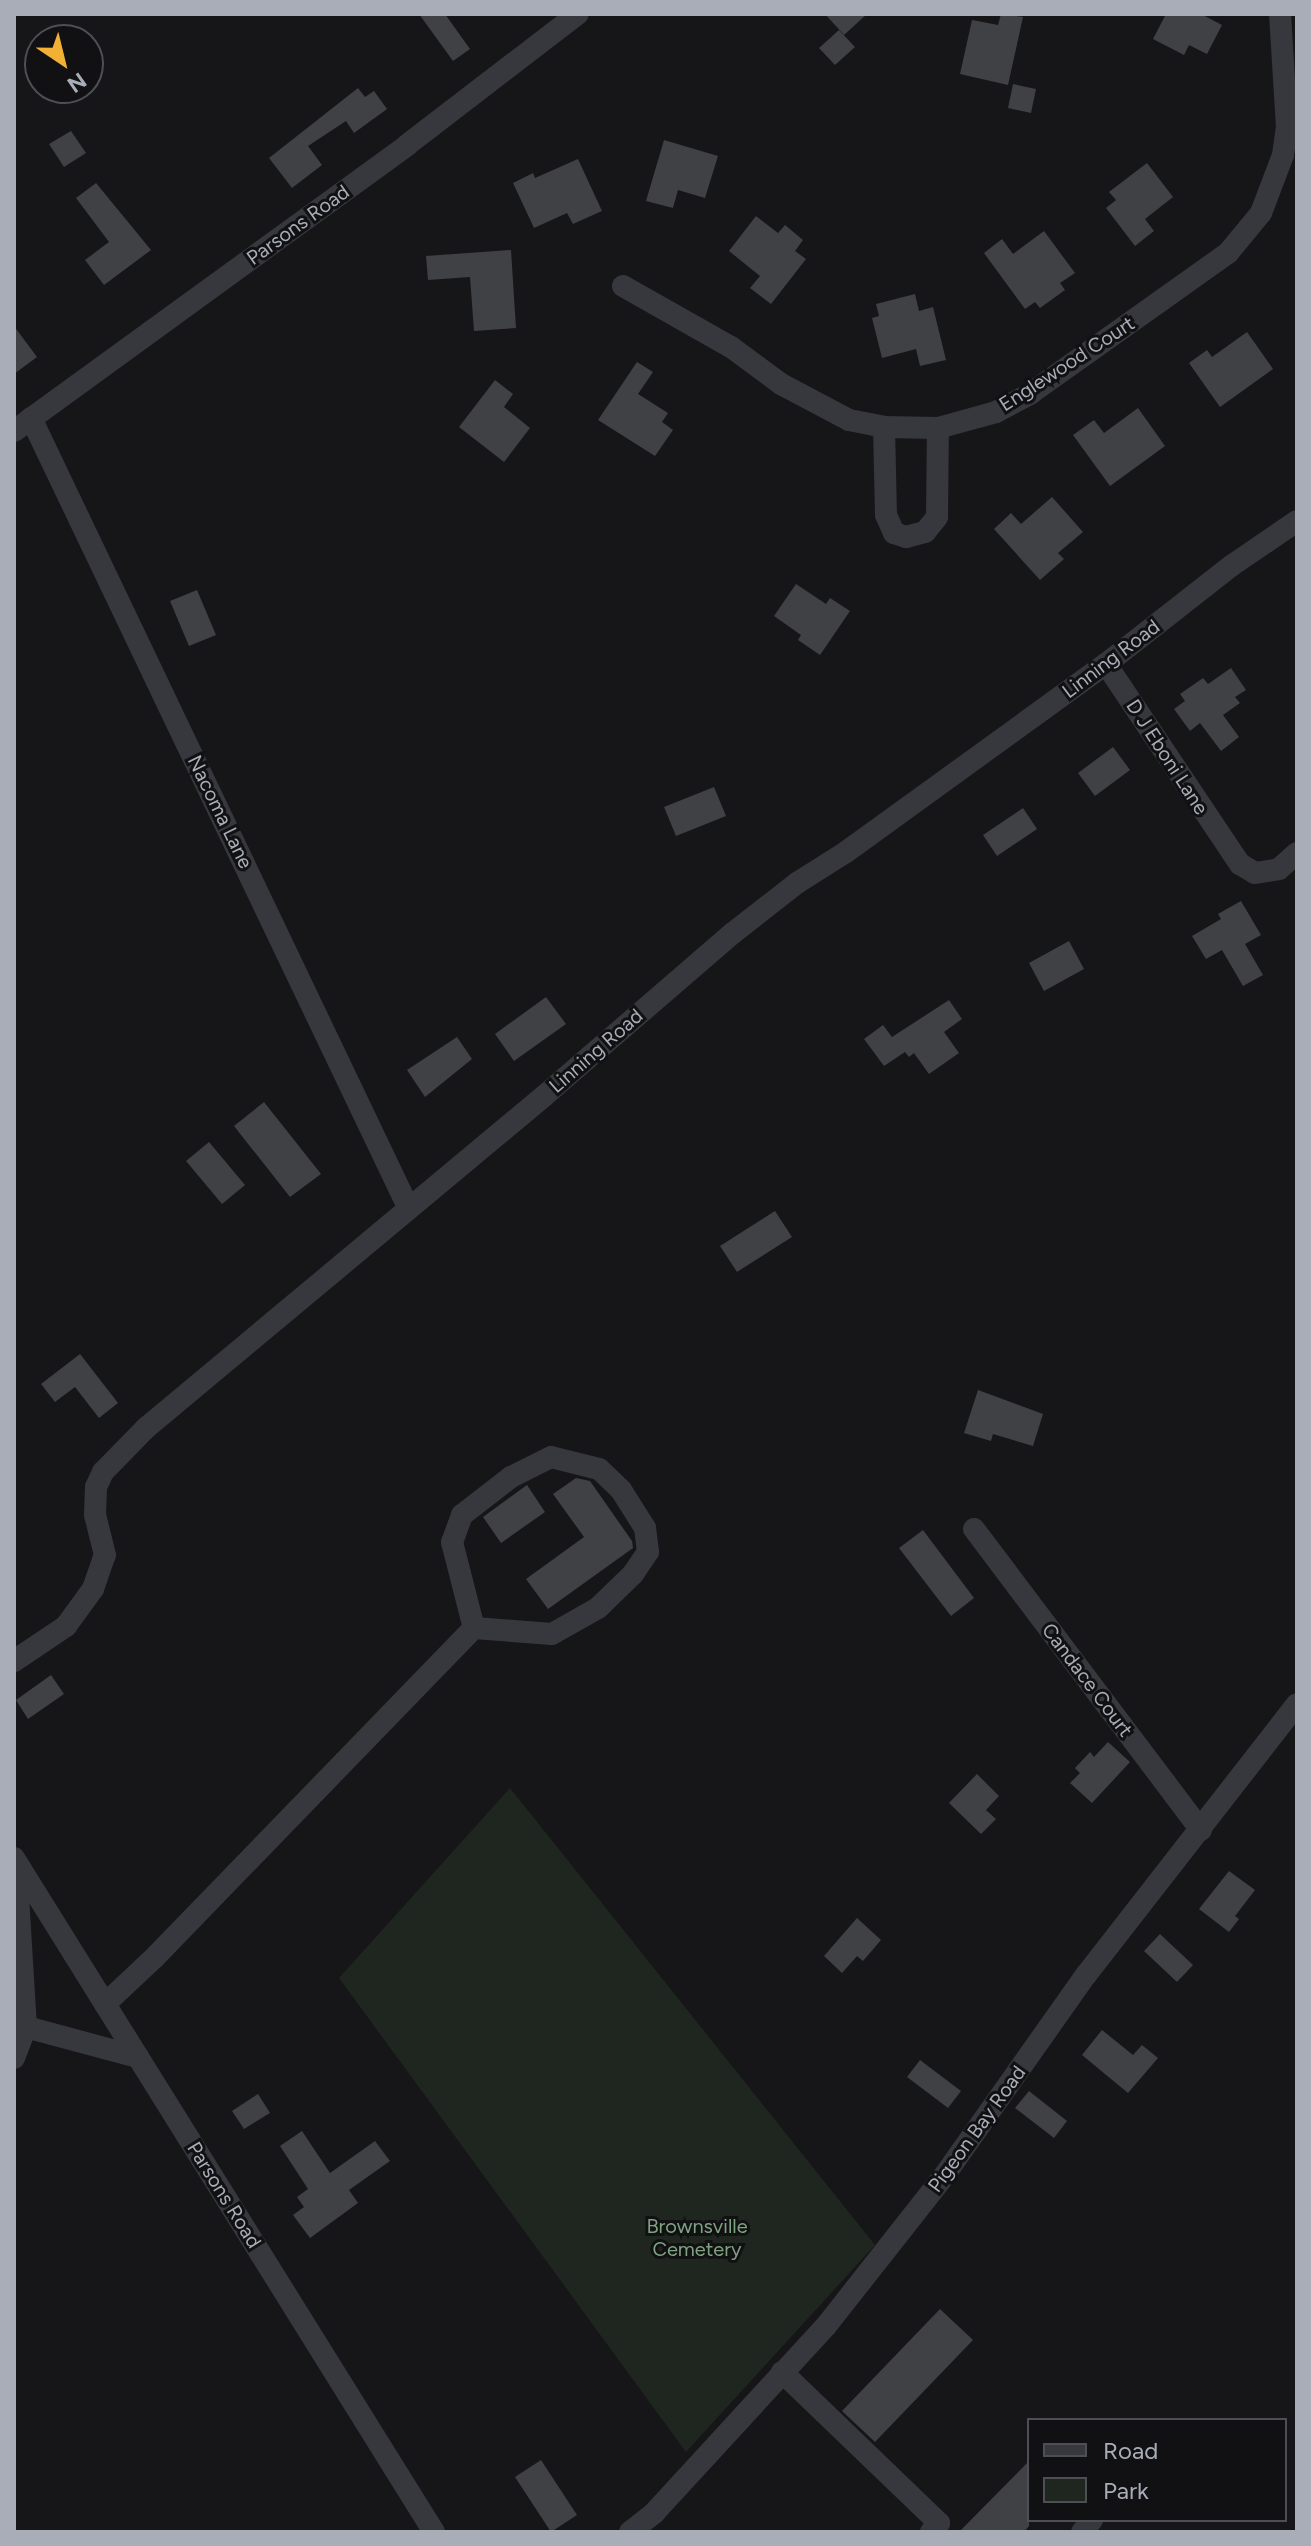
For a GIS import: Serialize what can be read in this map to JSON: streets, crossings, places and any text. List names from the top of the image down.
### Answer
{
  "streets": {
    "street": [
      "Parsons Road",
      "Englewood Court",
      "Linning Road",
      "D J Eboni Lane",
      "Nacoma Lane",
      "Candace Court",
      "Pigeon Bay Road"
    ]
  },
  "crossings": [
    ["Parsons Road", "Nacoma Lane"],
    ["Linning Road", "D J Eboni Lane"],
    ["Linning Road", "Nacoma Lane"],
    ["Candace Court", "Pigeon Bay Road"]
  ],
  "parks": ["Brownsville Cemetery"],
  "legend": ["Road", "Park"],
  "north": "bottom right"
}
